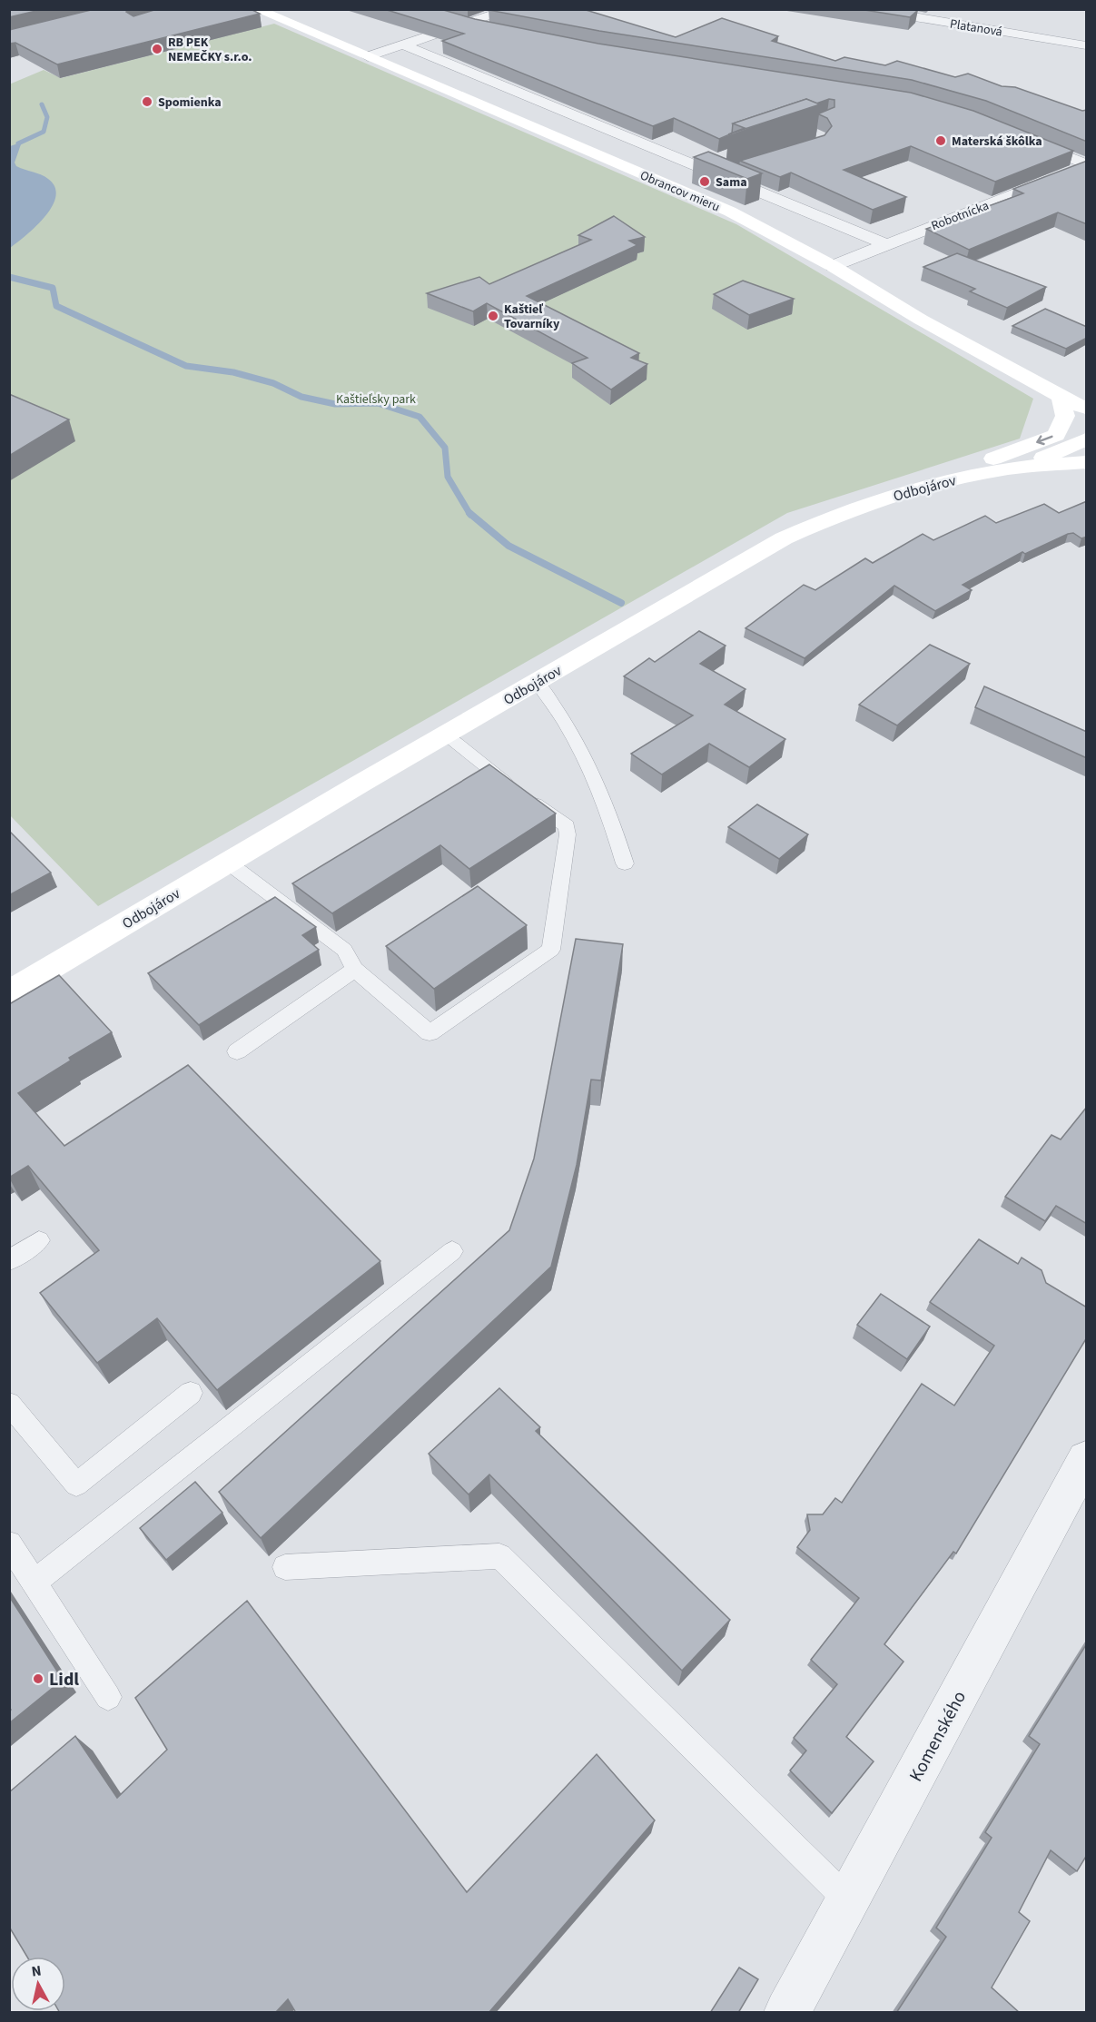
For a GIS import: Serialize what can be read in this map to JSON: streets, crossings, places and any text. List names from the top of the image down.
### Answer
{
  "streets": {
    "street": [
      "Platanová",
      "Obrancov mieru",
      "Robotnícka",
      "Odbojárov",
      "Komenského"
    ]
  },
  "crossings": [
    ["Obrancov mieru", "Robotnícka"]
  ],
  "parks": ["Kaštieľsky park"],
  "places": [
    "RB PEK NEMEČKY s.r.o.",
    "Spomienka",
    "Materská škôlka",
    "Sama",
    "Kaštieľ Tovarníky",
    "Lidl"
  ],
  "north": "top"
}
